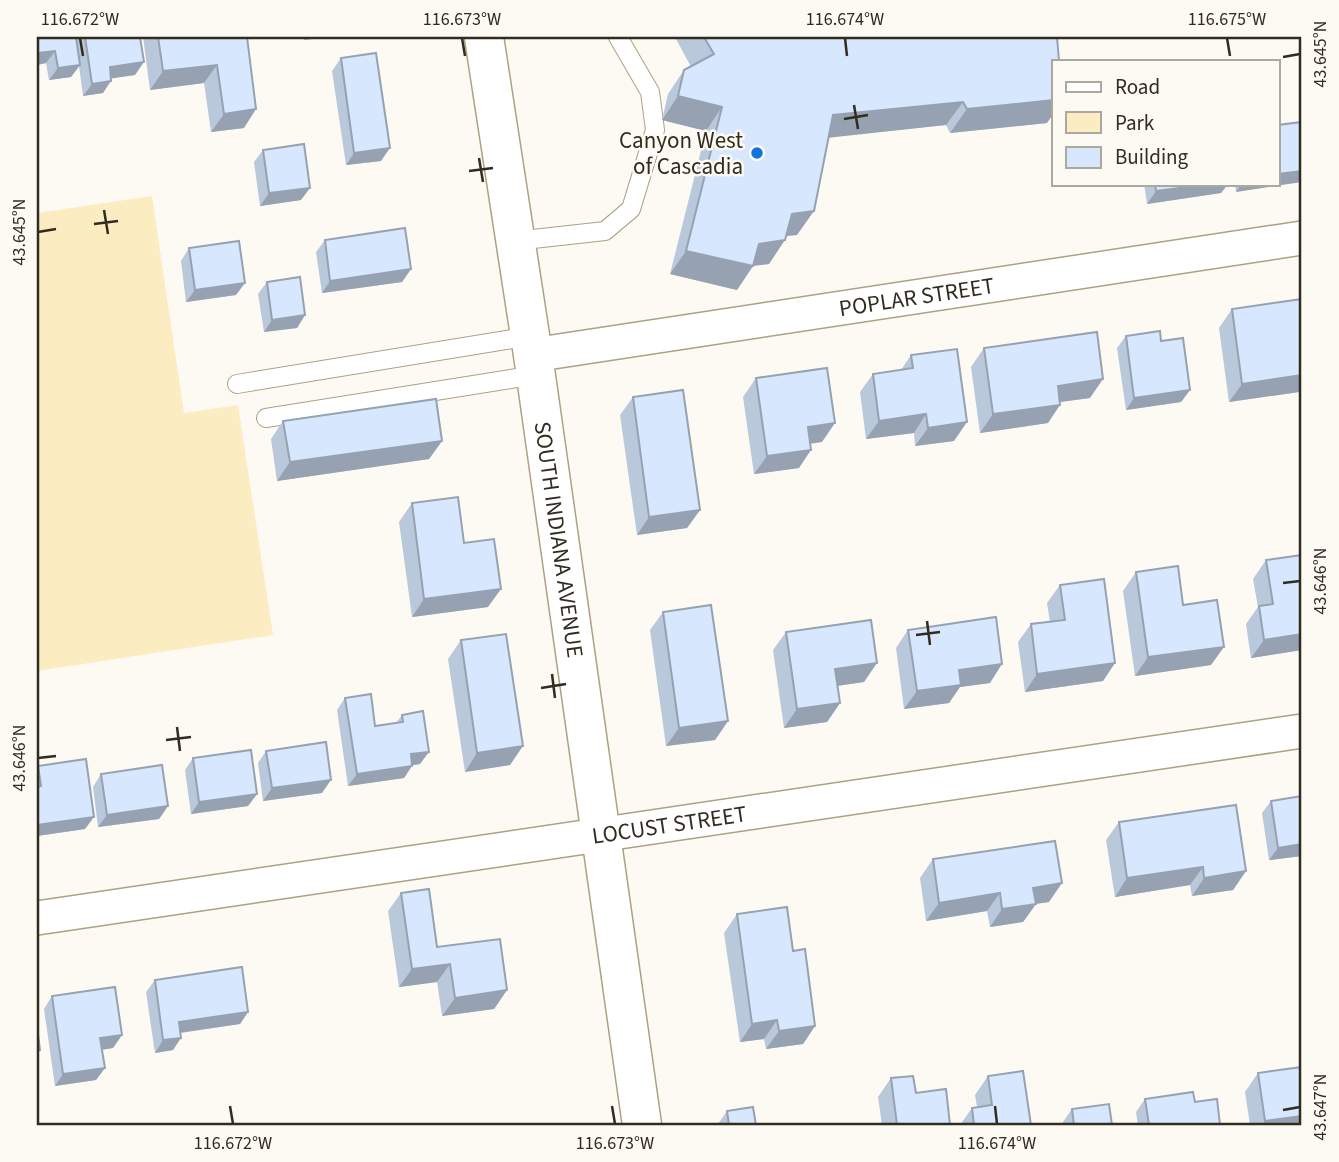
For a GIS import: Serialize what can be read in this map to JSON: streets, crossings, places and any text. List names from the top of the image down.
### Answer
{
  "streets": {
    "main road": ["SOUTH INDIANA AVENUE"],
    "street": ["POPLAR STREET", "LOCUST STREET"]
  },
  "crossings": [
    ["POPLAR STREET", "SOUTH INDIANA AVENUE"],
    ["SOUTH INDIANA AVENUE", "LOCUST STREET"]
  ],
  "places": ["Canyon West of Cascadia"],
  "legend": ["Road", "Park", "Building"],
  "coordinates": [
    "116.672°W",
    "116.673°W",
    "116.674°W",
    "116.675°W",
    "43.645°N",
    "43.646°N",
    "43.647°N"
  ]
}
